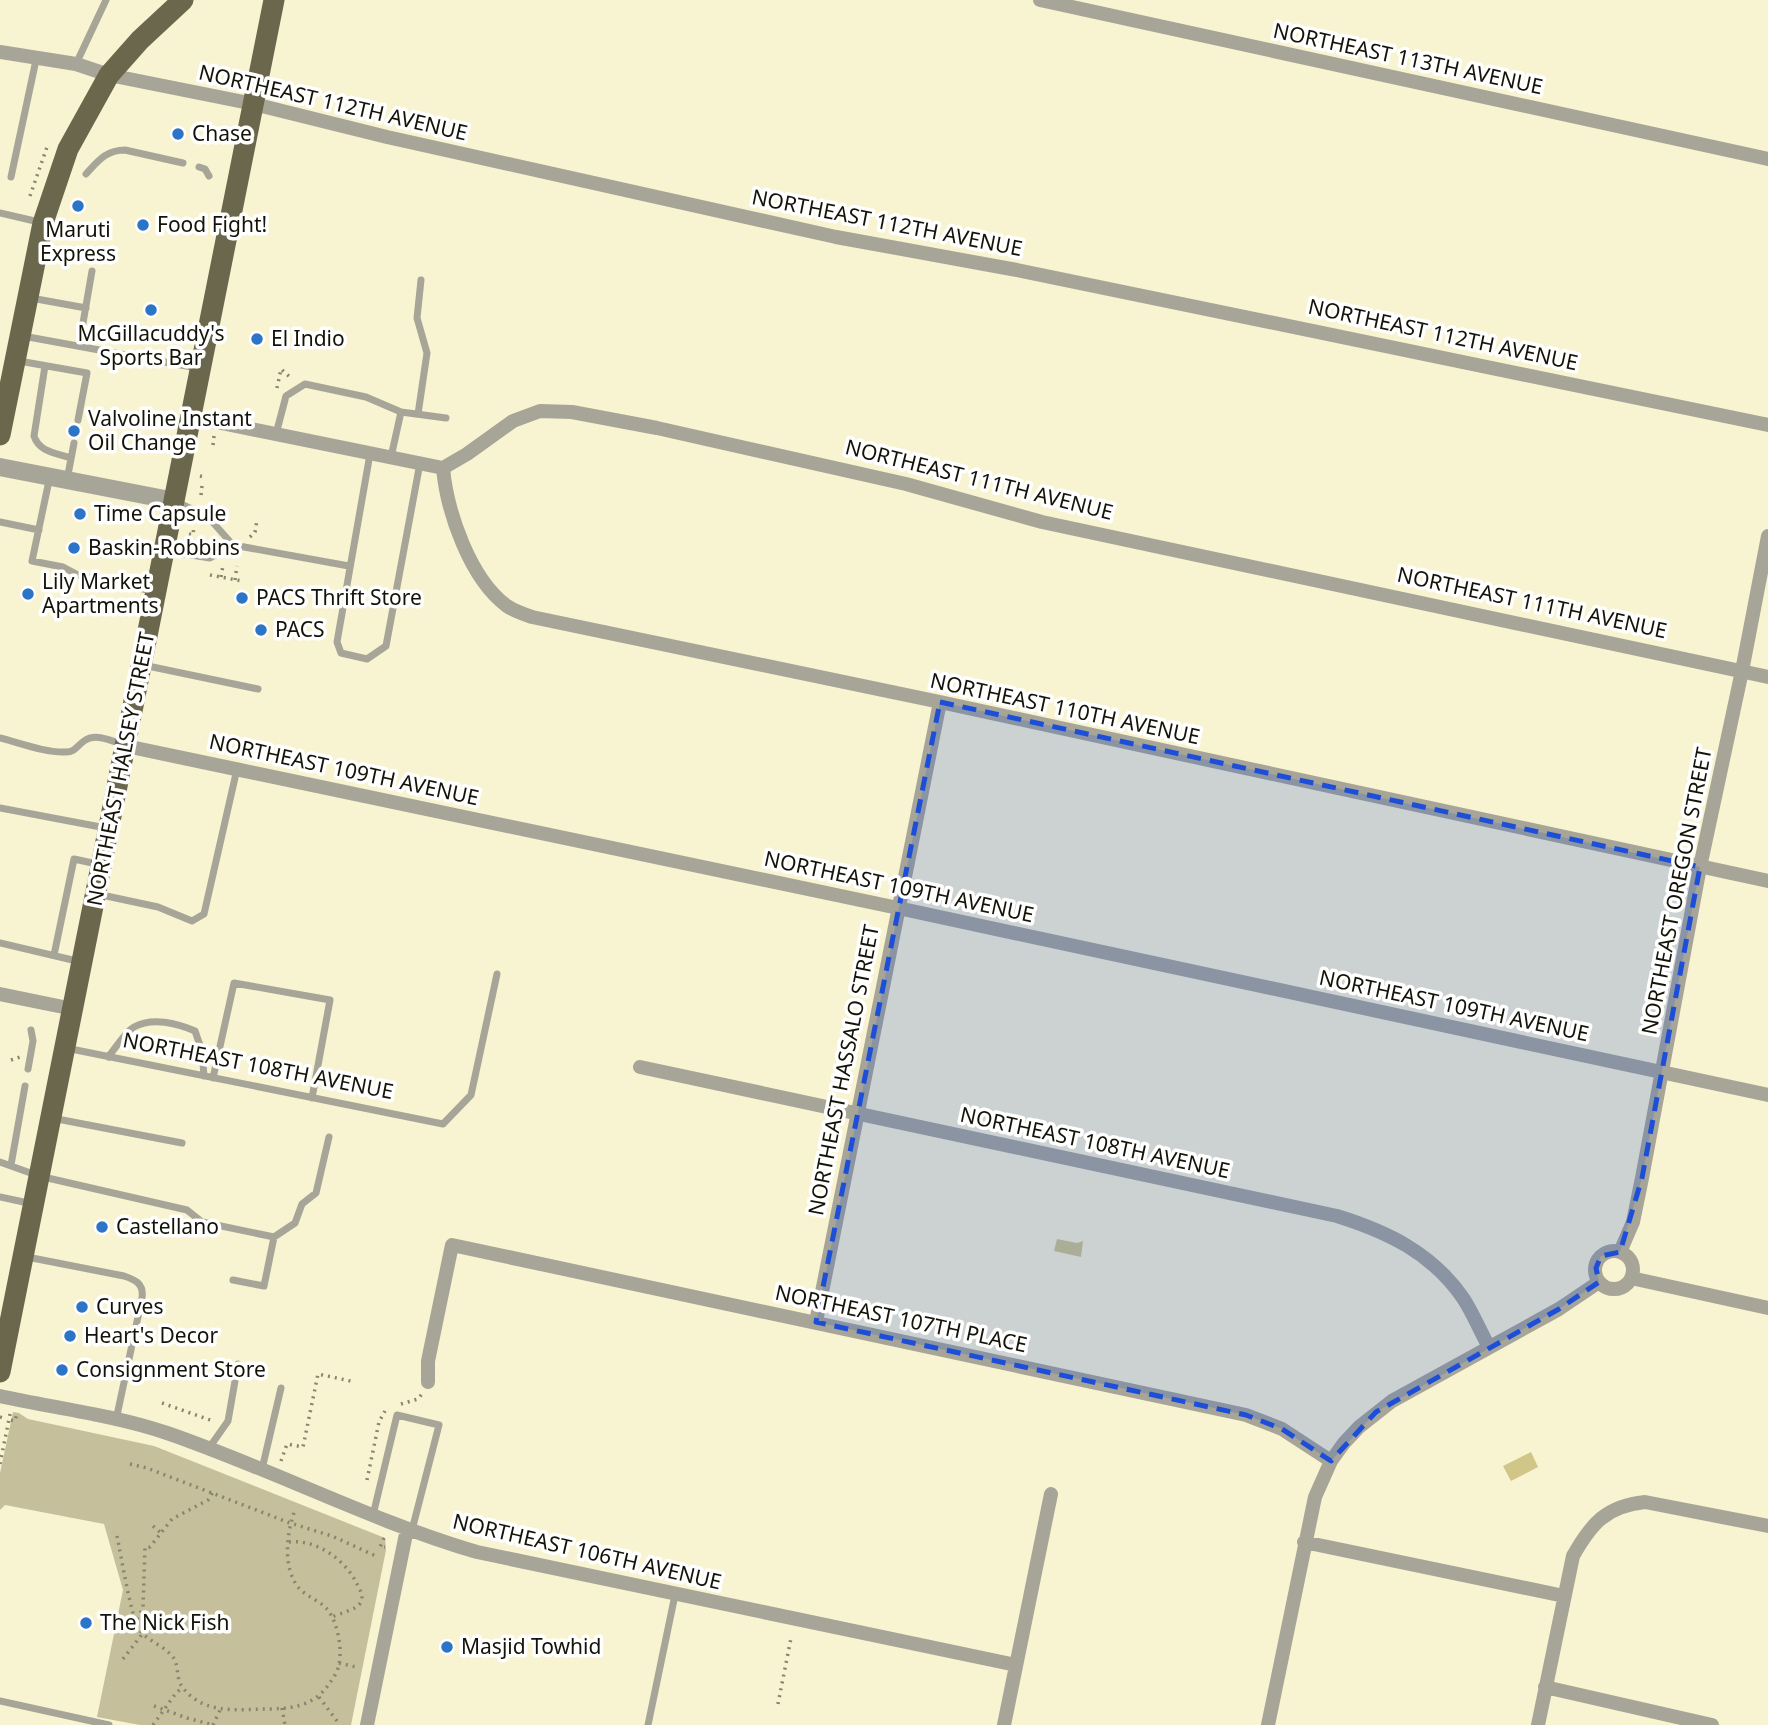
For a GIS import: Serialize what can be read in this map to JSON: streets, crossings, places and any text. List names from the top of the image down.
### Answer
{
  "streets": {
    "main road": ["NORTHEAST HALSEY STREET"],
    "street": [
      "NORTHEAST 113TH AVENUE",
      "NORTHEAST 112TH AVENUE",
      "NORTHEAST 111TH AVENUE",
      "NORTHEAST 110TH AVENUE",
      "NORTHEAST 109TH AVENUE",
      "NORTHEAST OREGON STREET",
      "NORTHEAST 108TH AVENUE",
      "NORTHEAST HASSALO STREET",
      "NORTHEAST 107TH PLACE",
      "NORTHEAST 106TH AVENUE"
    ]
  },
  "crossings": [
    ["NORTHEAST 112TH AVENUE", "NORTHEAST HALSEY STREET"],
    ["NORTHEAST 111TH AVENUE", "NORTHEAST 110TH AVENUE"],
    ["NORTHEAST 111TH AVENUE", "NORTHEAST OREGON STREET"],
    ["NORTHEAST 110TH AVENUE", "NORTHEAST OREGON STREET"],
    ["NORTHEAST 110TH AVENUE", "NORTHEAST HASSALO STREET"],
    ["NORTHEAST HALSEY STREET", "NORTHEAST 109TH AVENUE"],
    ["NORTHEAST HALSEY STREET", "NORTHEAST 108TH AVENUE"],
    ["NORTHEAST 109TH AVENUE", "NORTHEAST OREGON STREET"],
    ["NORTHEAST 109TH AVENUE", "NORTHEAST HASSALO STREET"],
    ["NORTHEAST 108TH AVENUE", "NORTHEAST HASSALO STREET"],
    ["NORTHEAST HASSALO STREET", "NORTHEAST 107TH PLACE"]
  ],
  "places": [
    "Chase",
    "Maruti Express",
    "Food Fight!",
    "McGillacuddy's Sports Bar",
    "El Indio",
    "Valvoline Instant Oil Change",
    "Time Capsule",
    "Baskin-Robbins",
    "Lily Market Apartments",
    "PACS Thrift Store",
    "PACS",
    "Castellano",
    "Curves",
    "Heart's Decor",
    "Consignment Store",
    "The Nick Fish",
    "Masjid Towhid"
  ]
}
